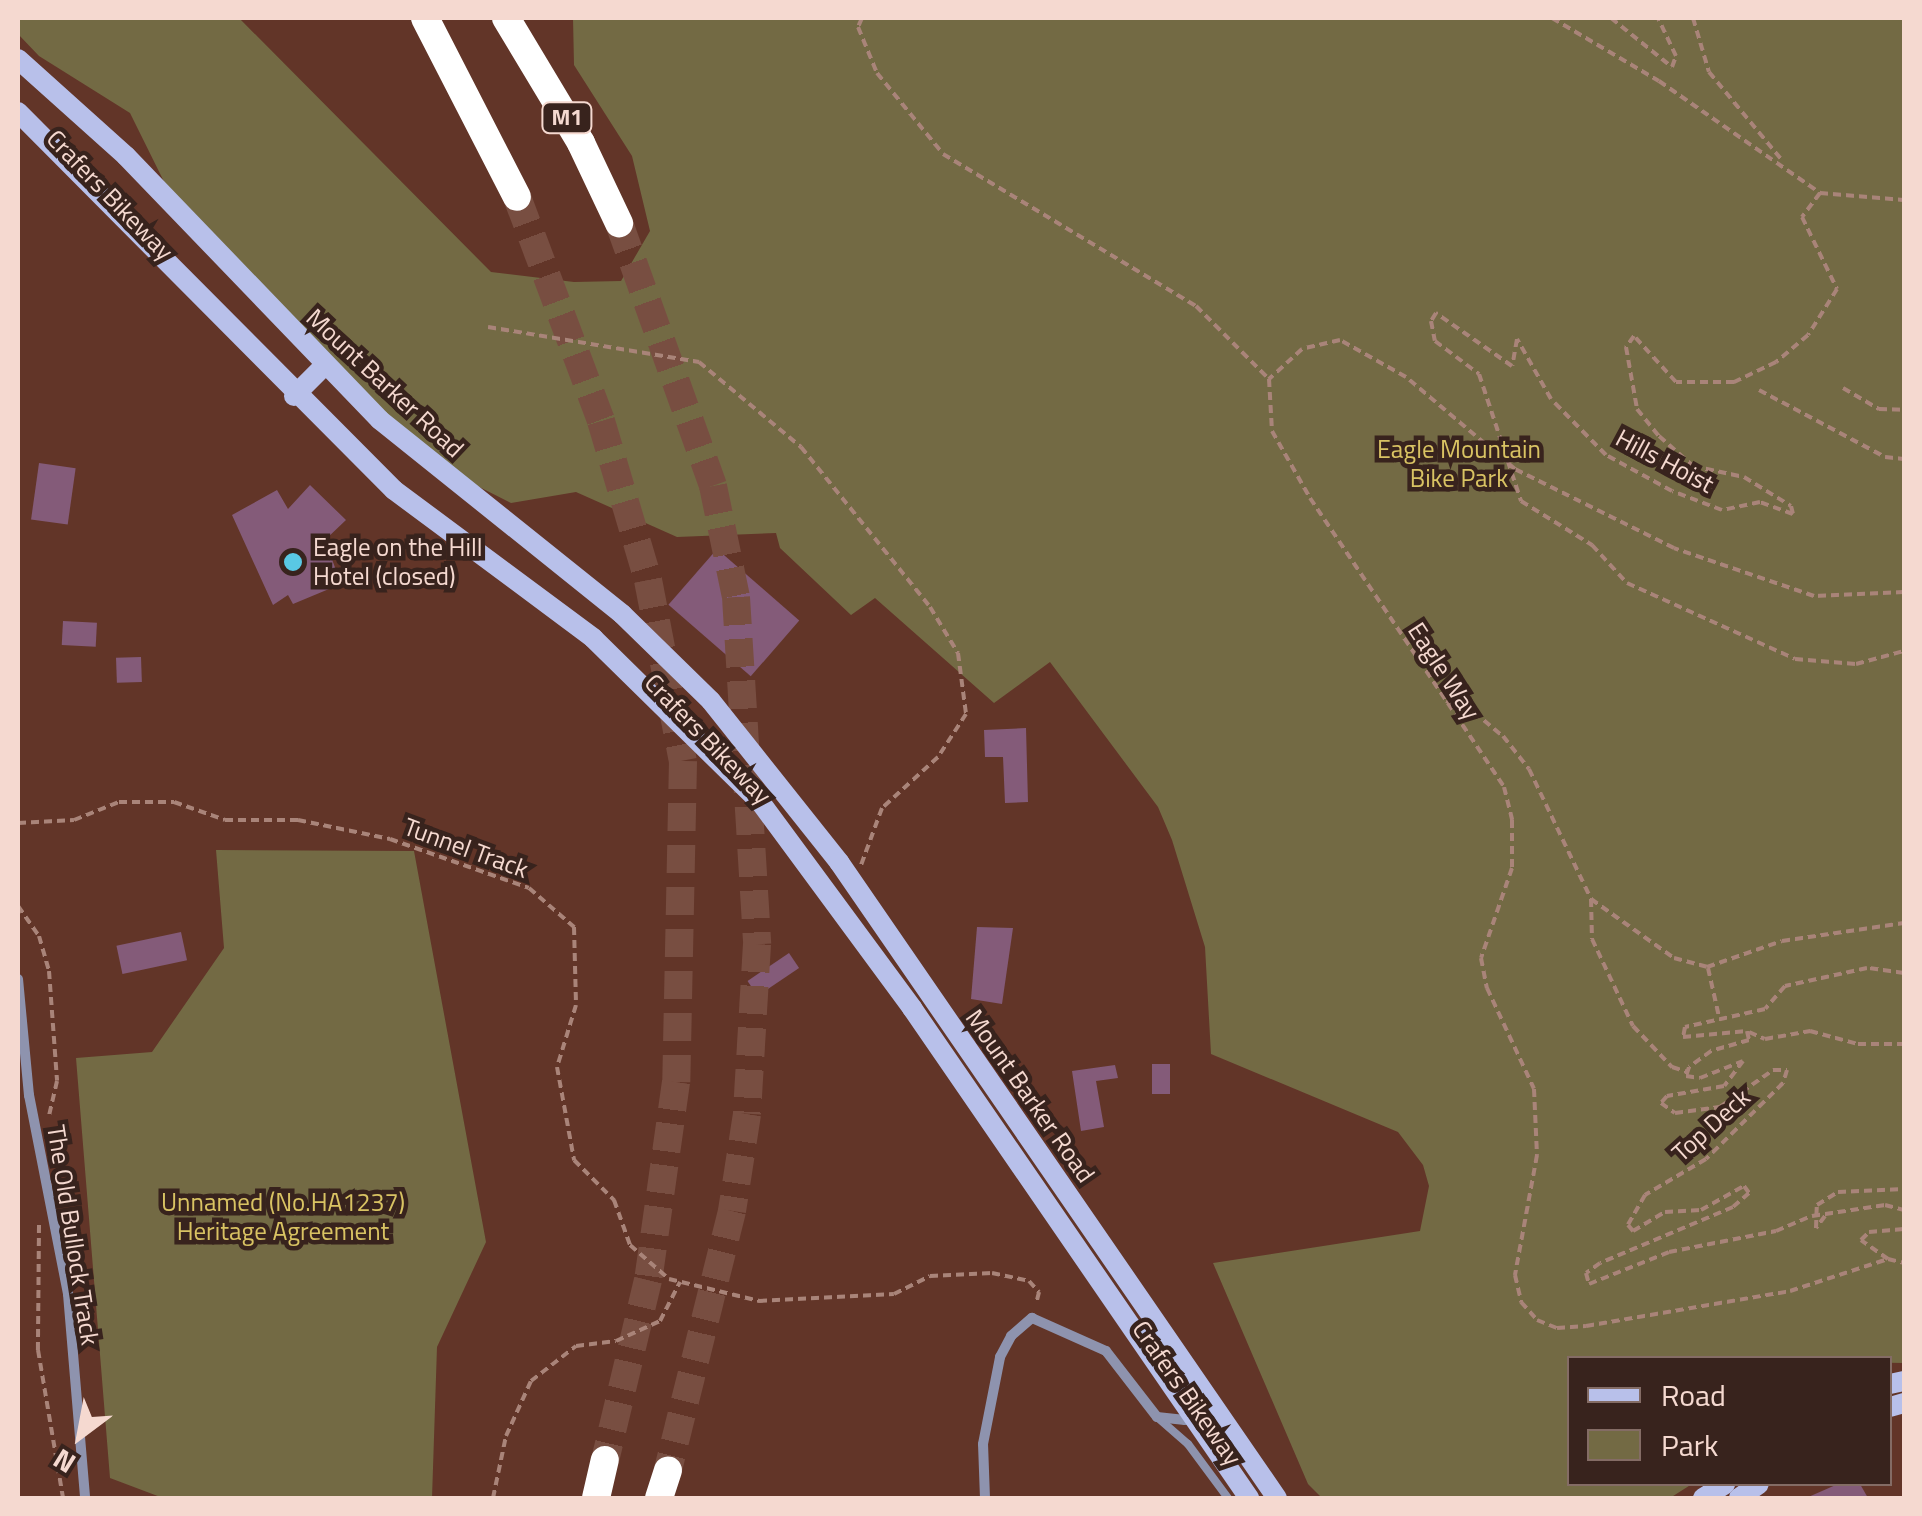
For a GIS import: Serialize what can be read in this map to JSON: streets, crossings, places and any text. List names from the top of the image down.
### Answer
{
  "streets": {
    "highway": ["M1"],
    "main road": ["Mount Barker Road"],
    "street": ["The Old Bullock Track"],
    "path": [
      "Hills Hoist",
      "Eagle Way",
      "Tunnel Track",
      "Top Deck"
    ]
  },
  "parks": ["Eagle Mountain Bike Park", "Unnamed (No.HA1237) Heritage Agreement"],
  "places": ["Eagle on the Hill Hotel (closed)"],
  "legend": ["Road", "Park"],
  "north": "bottom left"
}
